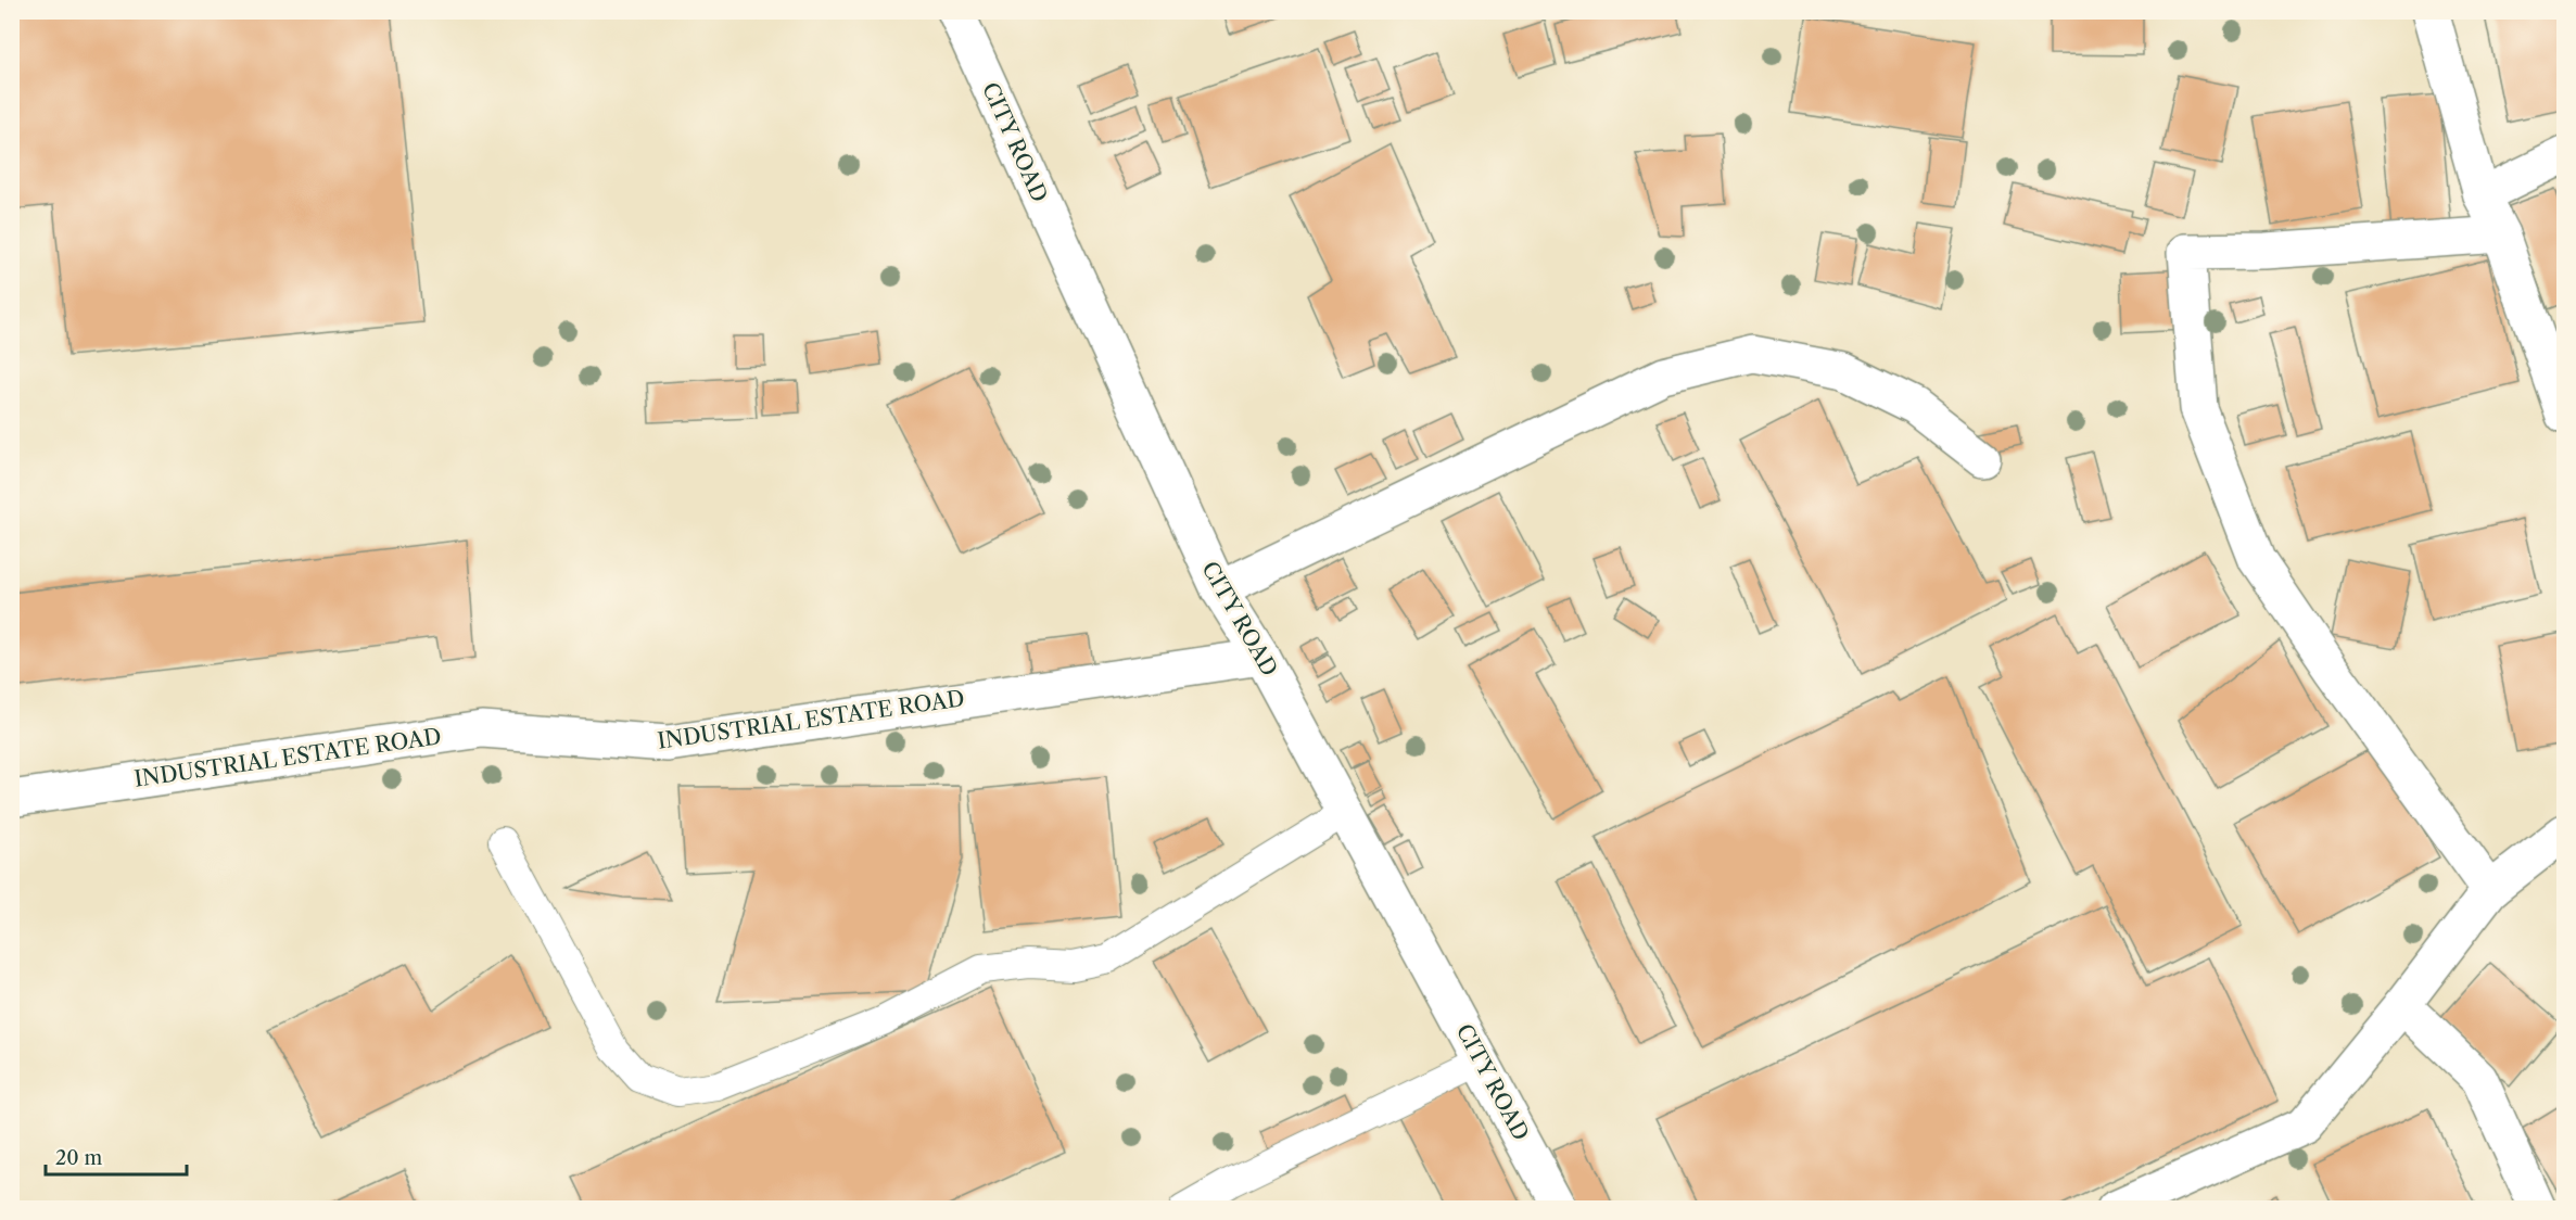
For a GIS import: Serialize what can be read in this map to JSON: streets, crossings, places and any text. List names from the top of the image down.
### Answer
{
  "streets": {
    "street": ["CITY ROAD", "INDUSTRIAL ESTATE ROAD"]
  },
  "crossings": [
    ["CITY ROAD", "INDUSTRIAL ESTATE ROAD"]
  ],
  "scale_bar": "20 m"
}
